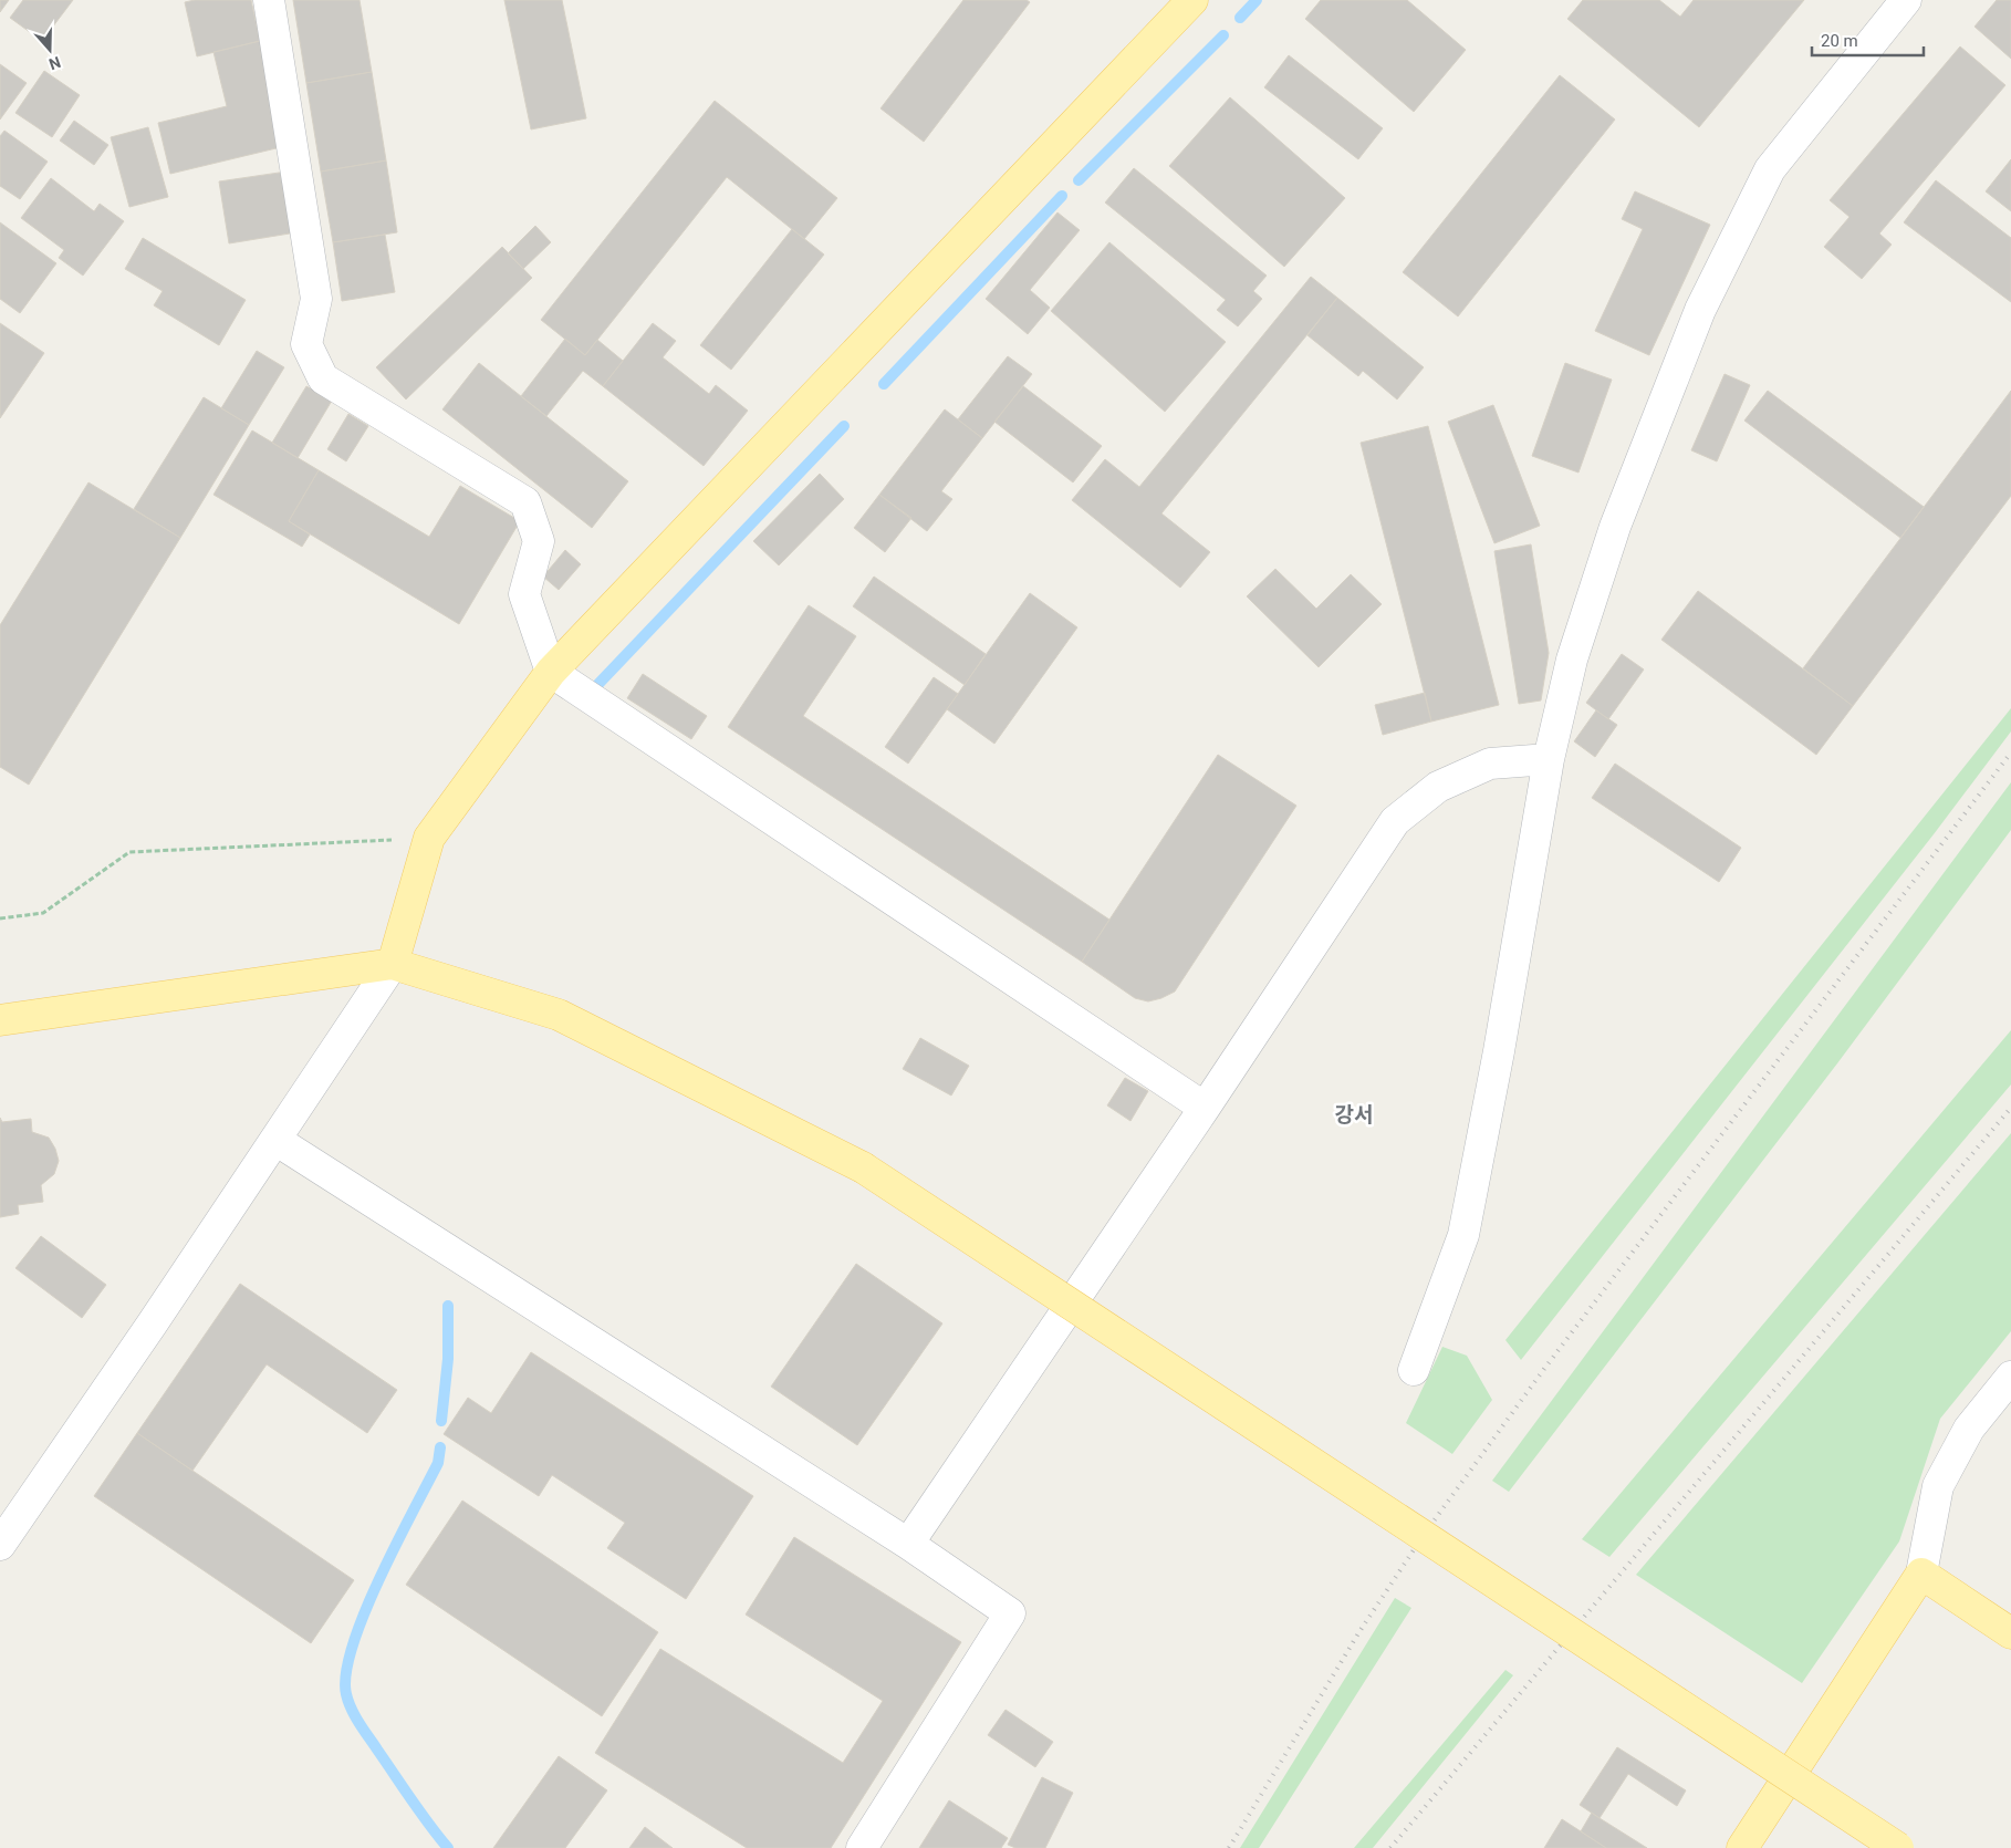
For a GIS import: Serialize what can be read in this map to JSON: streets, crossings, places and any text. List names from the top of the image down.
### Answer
{
  "districts": ["강서"],
  "scale_bar": "20 m",
  "north": "bottom"
}
